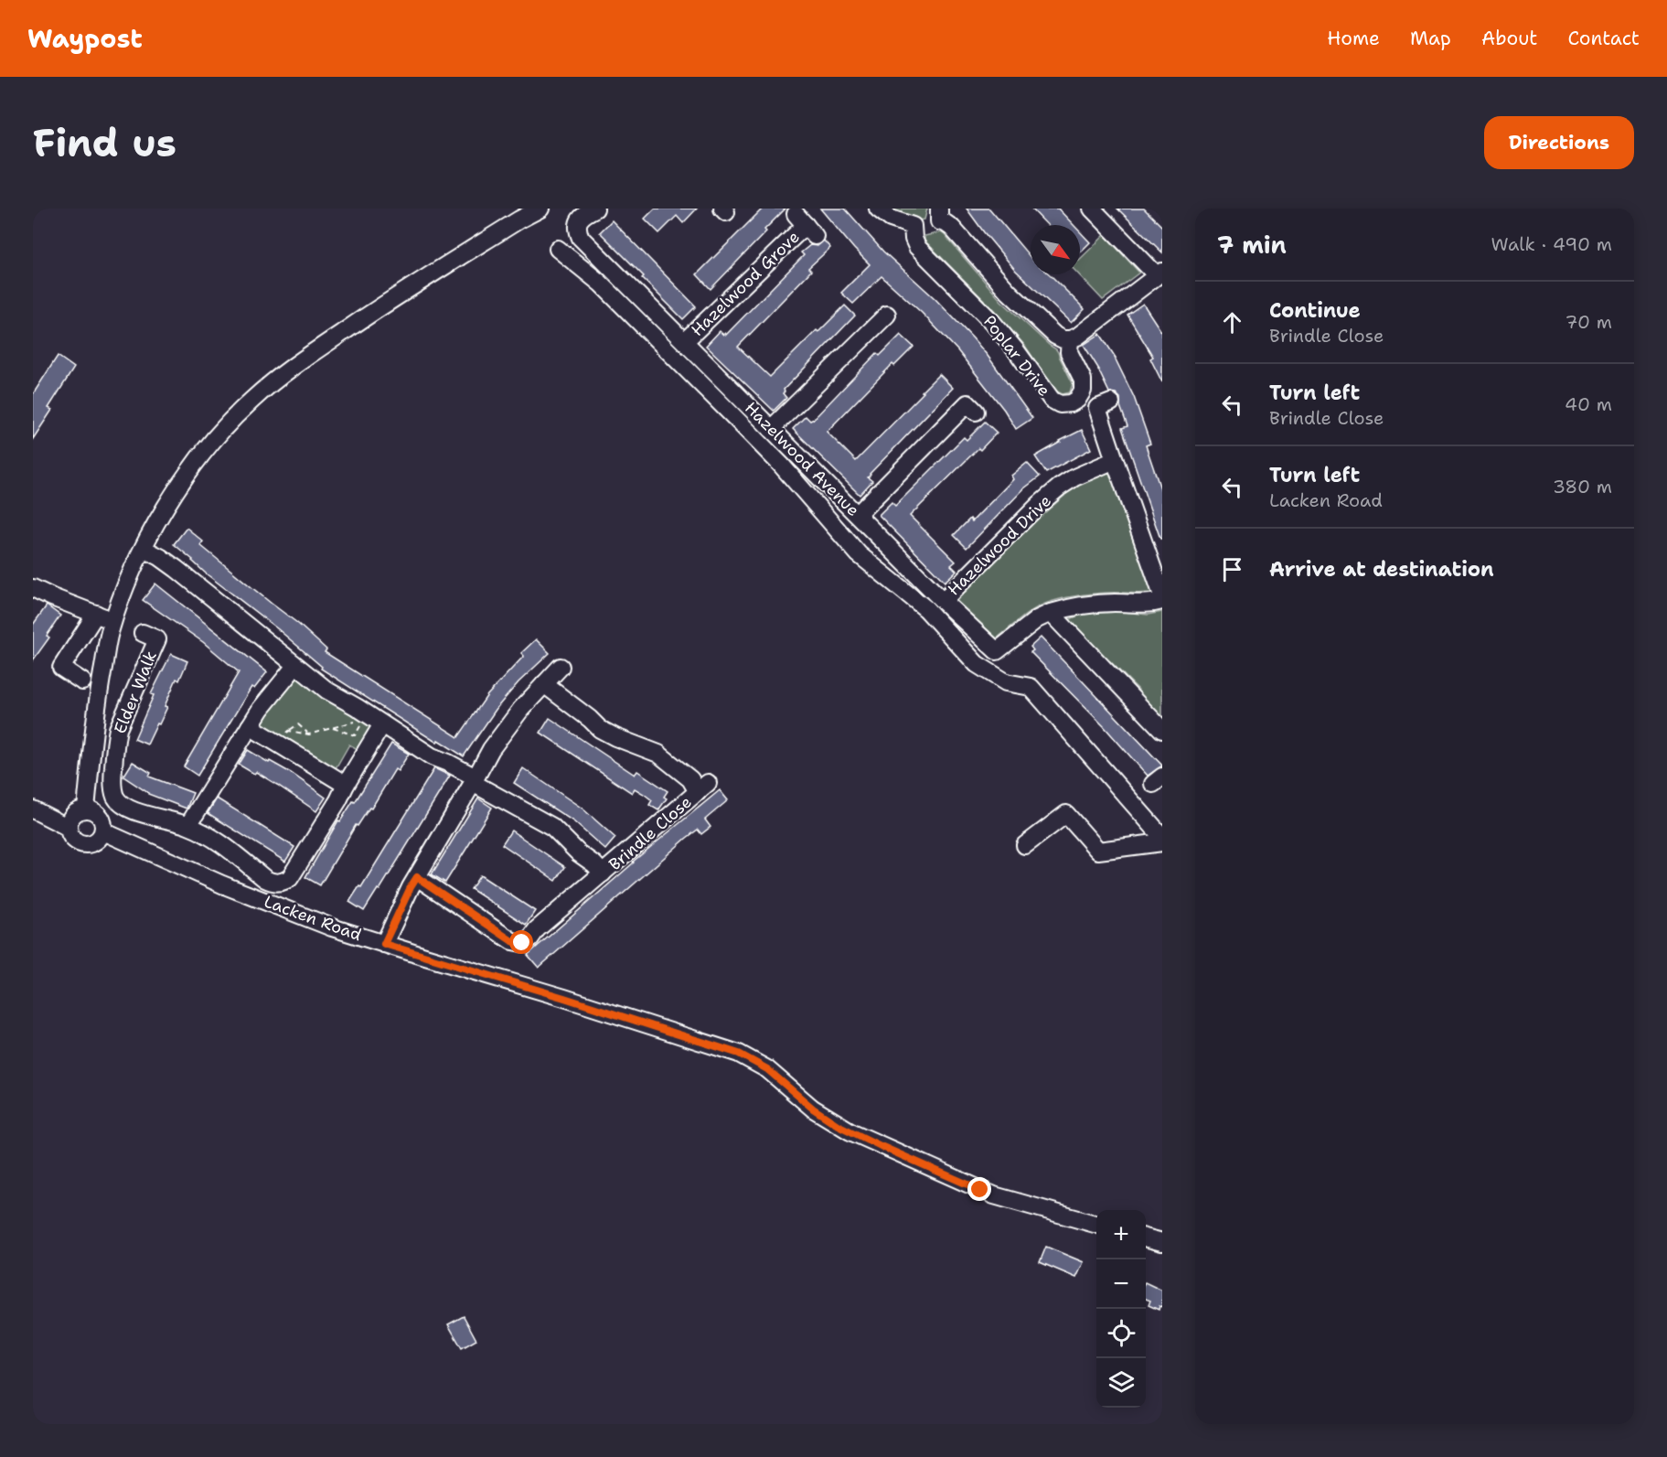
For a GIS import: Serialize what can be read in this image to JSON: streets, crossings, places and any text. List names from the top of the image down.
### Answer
{
  "streets": {
    "street": [
      "Hazelwood Grove",
      "Poplar Drive",
      "Hazelwood Avenue",
      "Hazelwood Drive",
      "Elder Walk",
      "Brindle Close",
      "Lacken Road"
    ]
  },
  "crossings": [
    ["Hazelwood Grove", "Hazelwood Avenue"],
    ["Hazelwood Avenue", "Hazelwood Drive"],
    ["Elder Walk", "Brindle Close"]
  ],
  "north": "bottom right",
  "page": {
    "header": "Waypost",
    "nav": [
      "Home",
      "Map",
      "About",
      "Contact"
    ],
    "buttons": "Directions",
    "title": "Find us",
    "heading": ["7 min", "Walk · 490 m"],
    "list": [
      ["Continue", "Brindle Close", "70 m"],
      ["Turn left", "Brindle Close", "40 m"],
      ["Turn left", "Lacken Road", "380 m"],
      "Arrive at destination"
    ],
    "map_buttons": ["+", "−"]
  }
}
